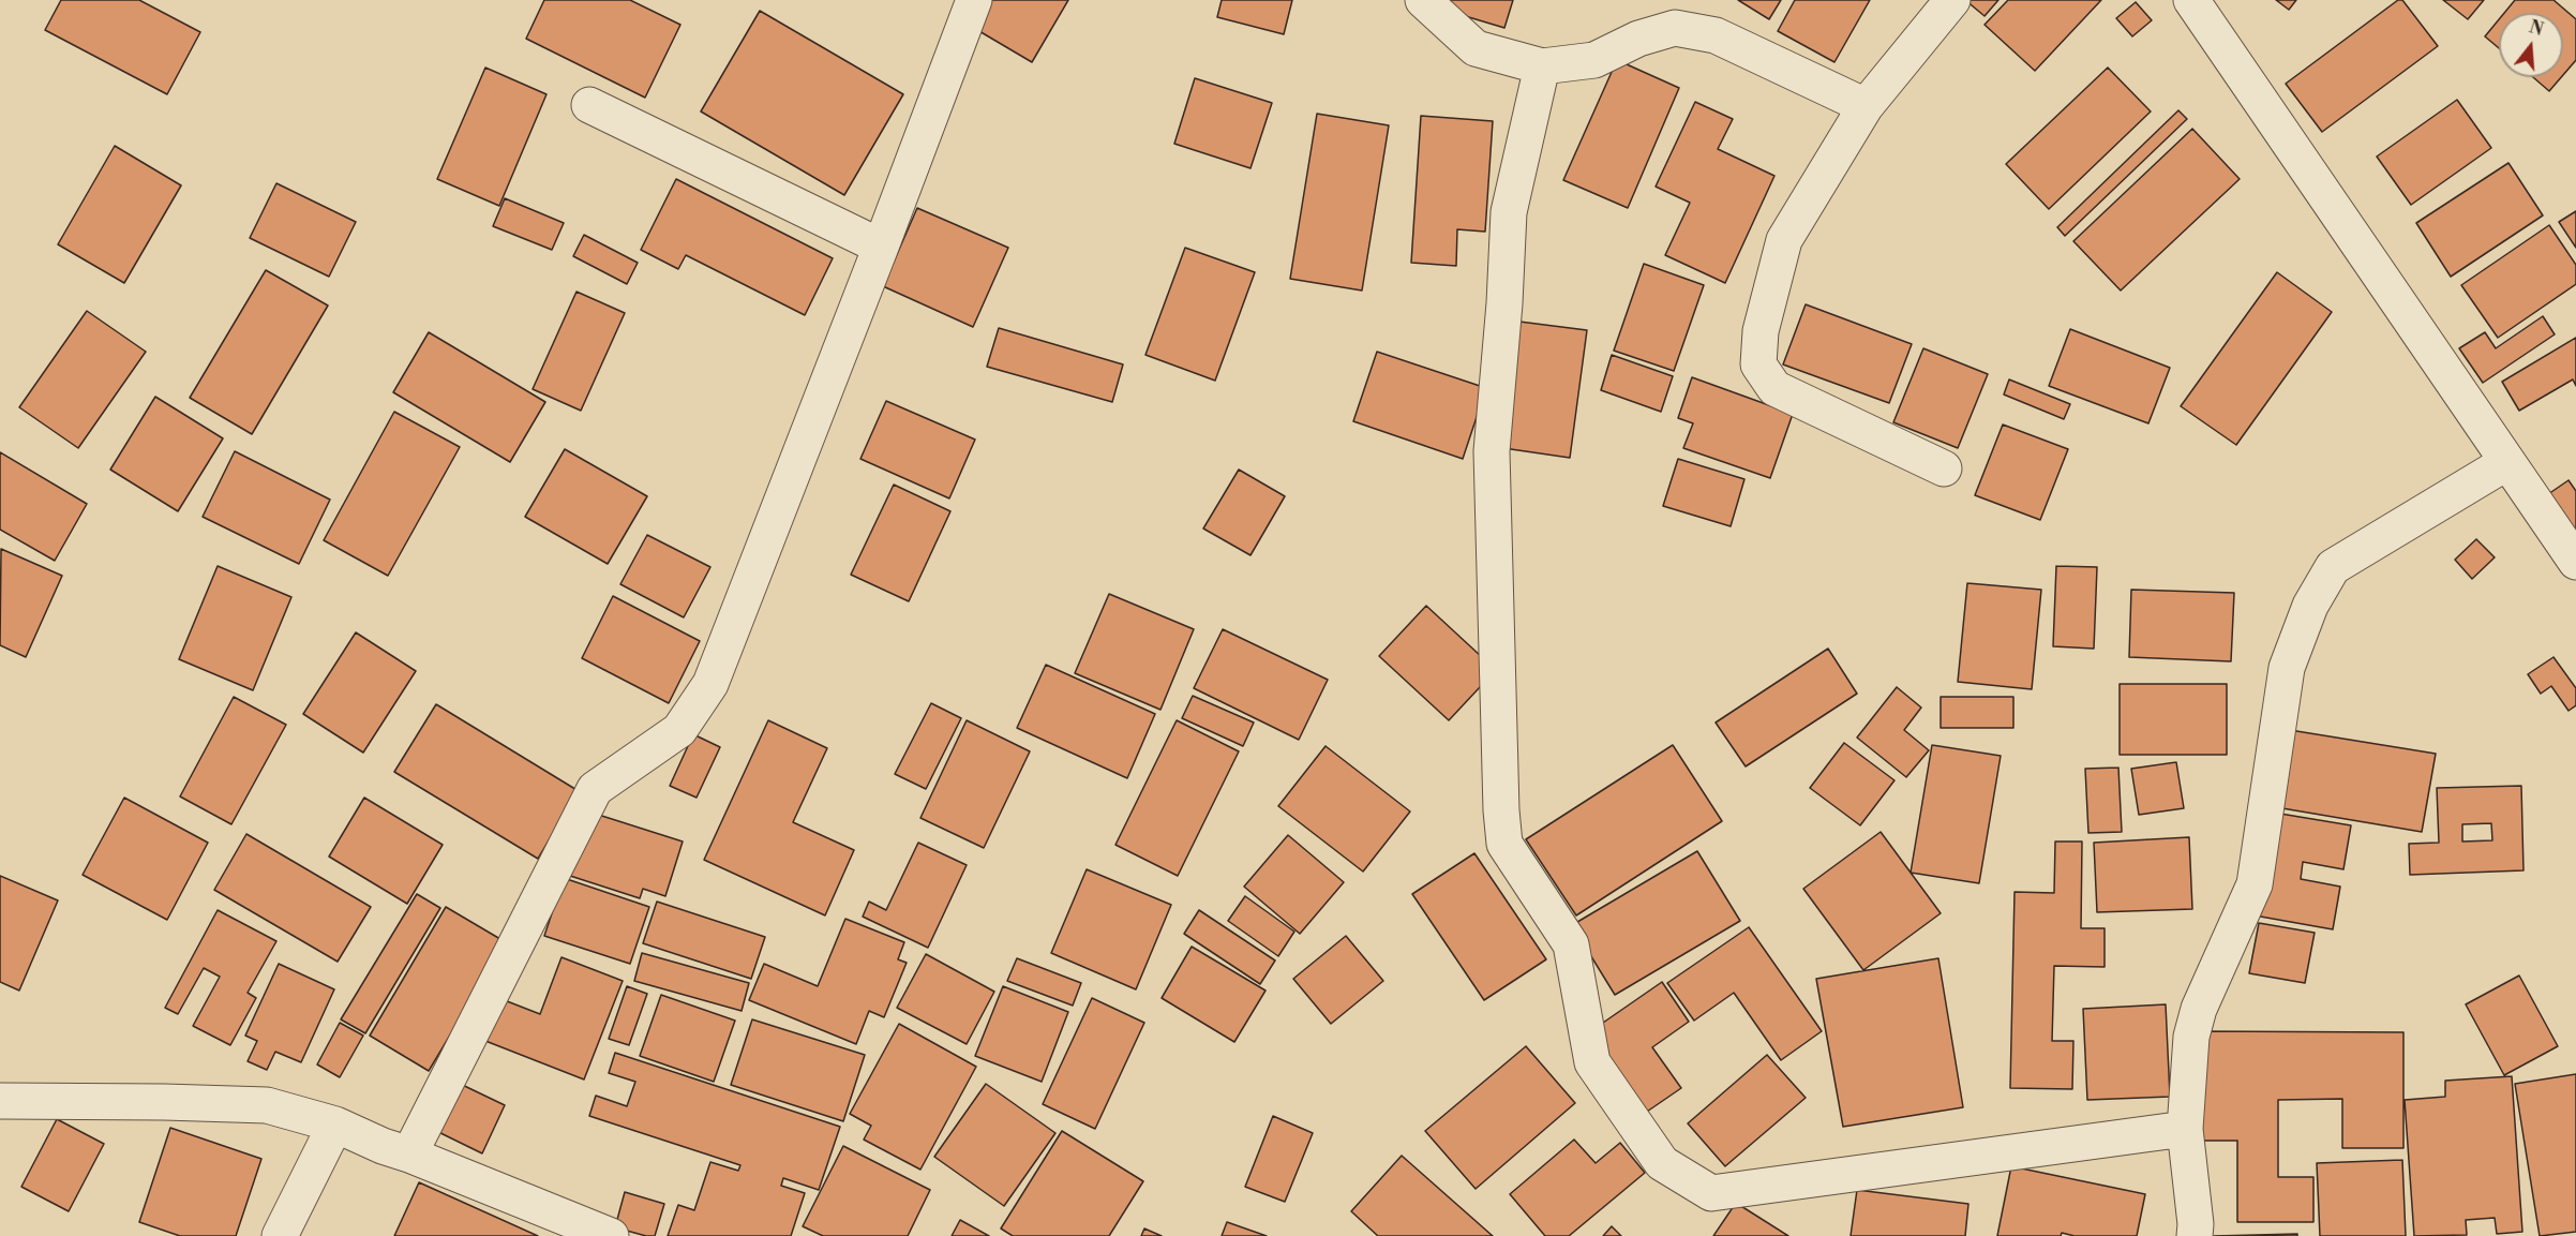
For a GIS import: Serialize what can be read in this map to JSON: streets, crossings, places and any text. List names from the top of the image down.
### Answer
{
  "north": "top"
}
